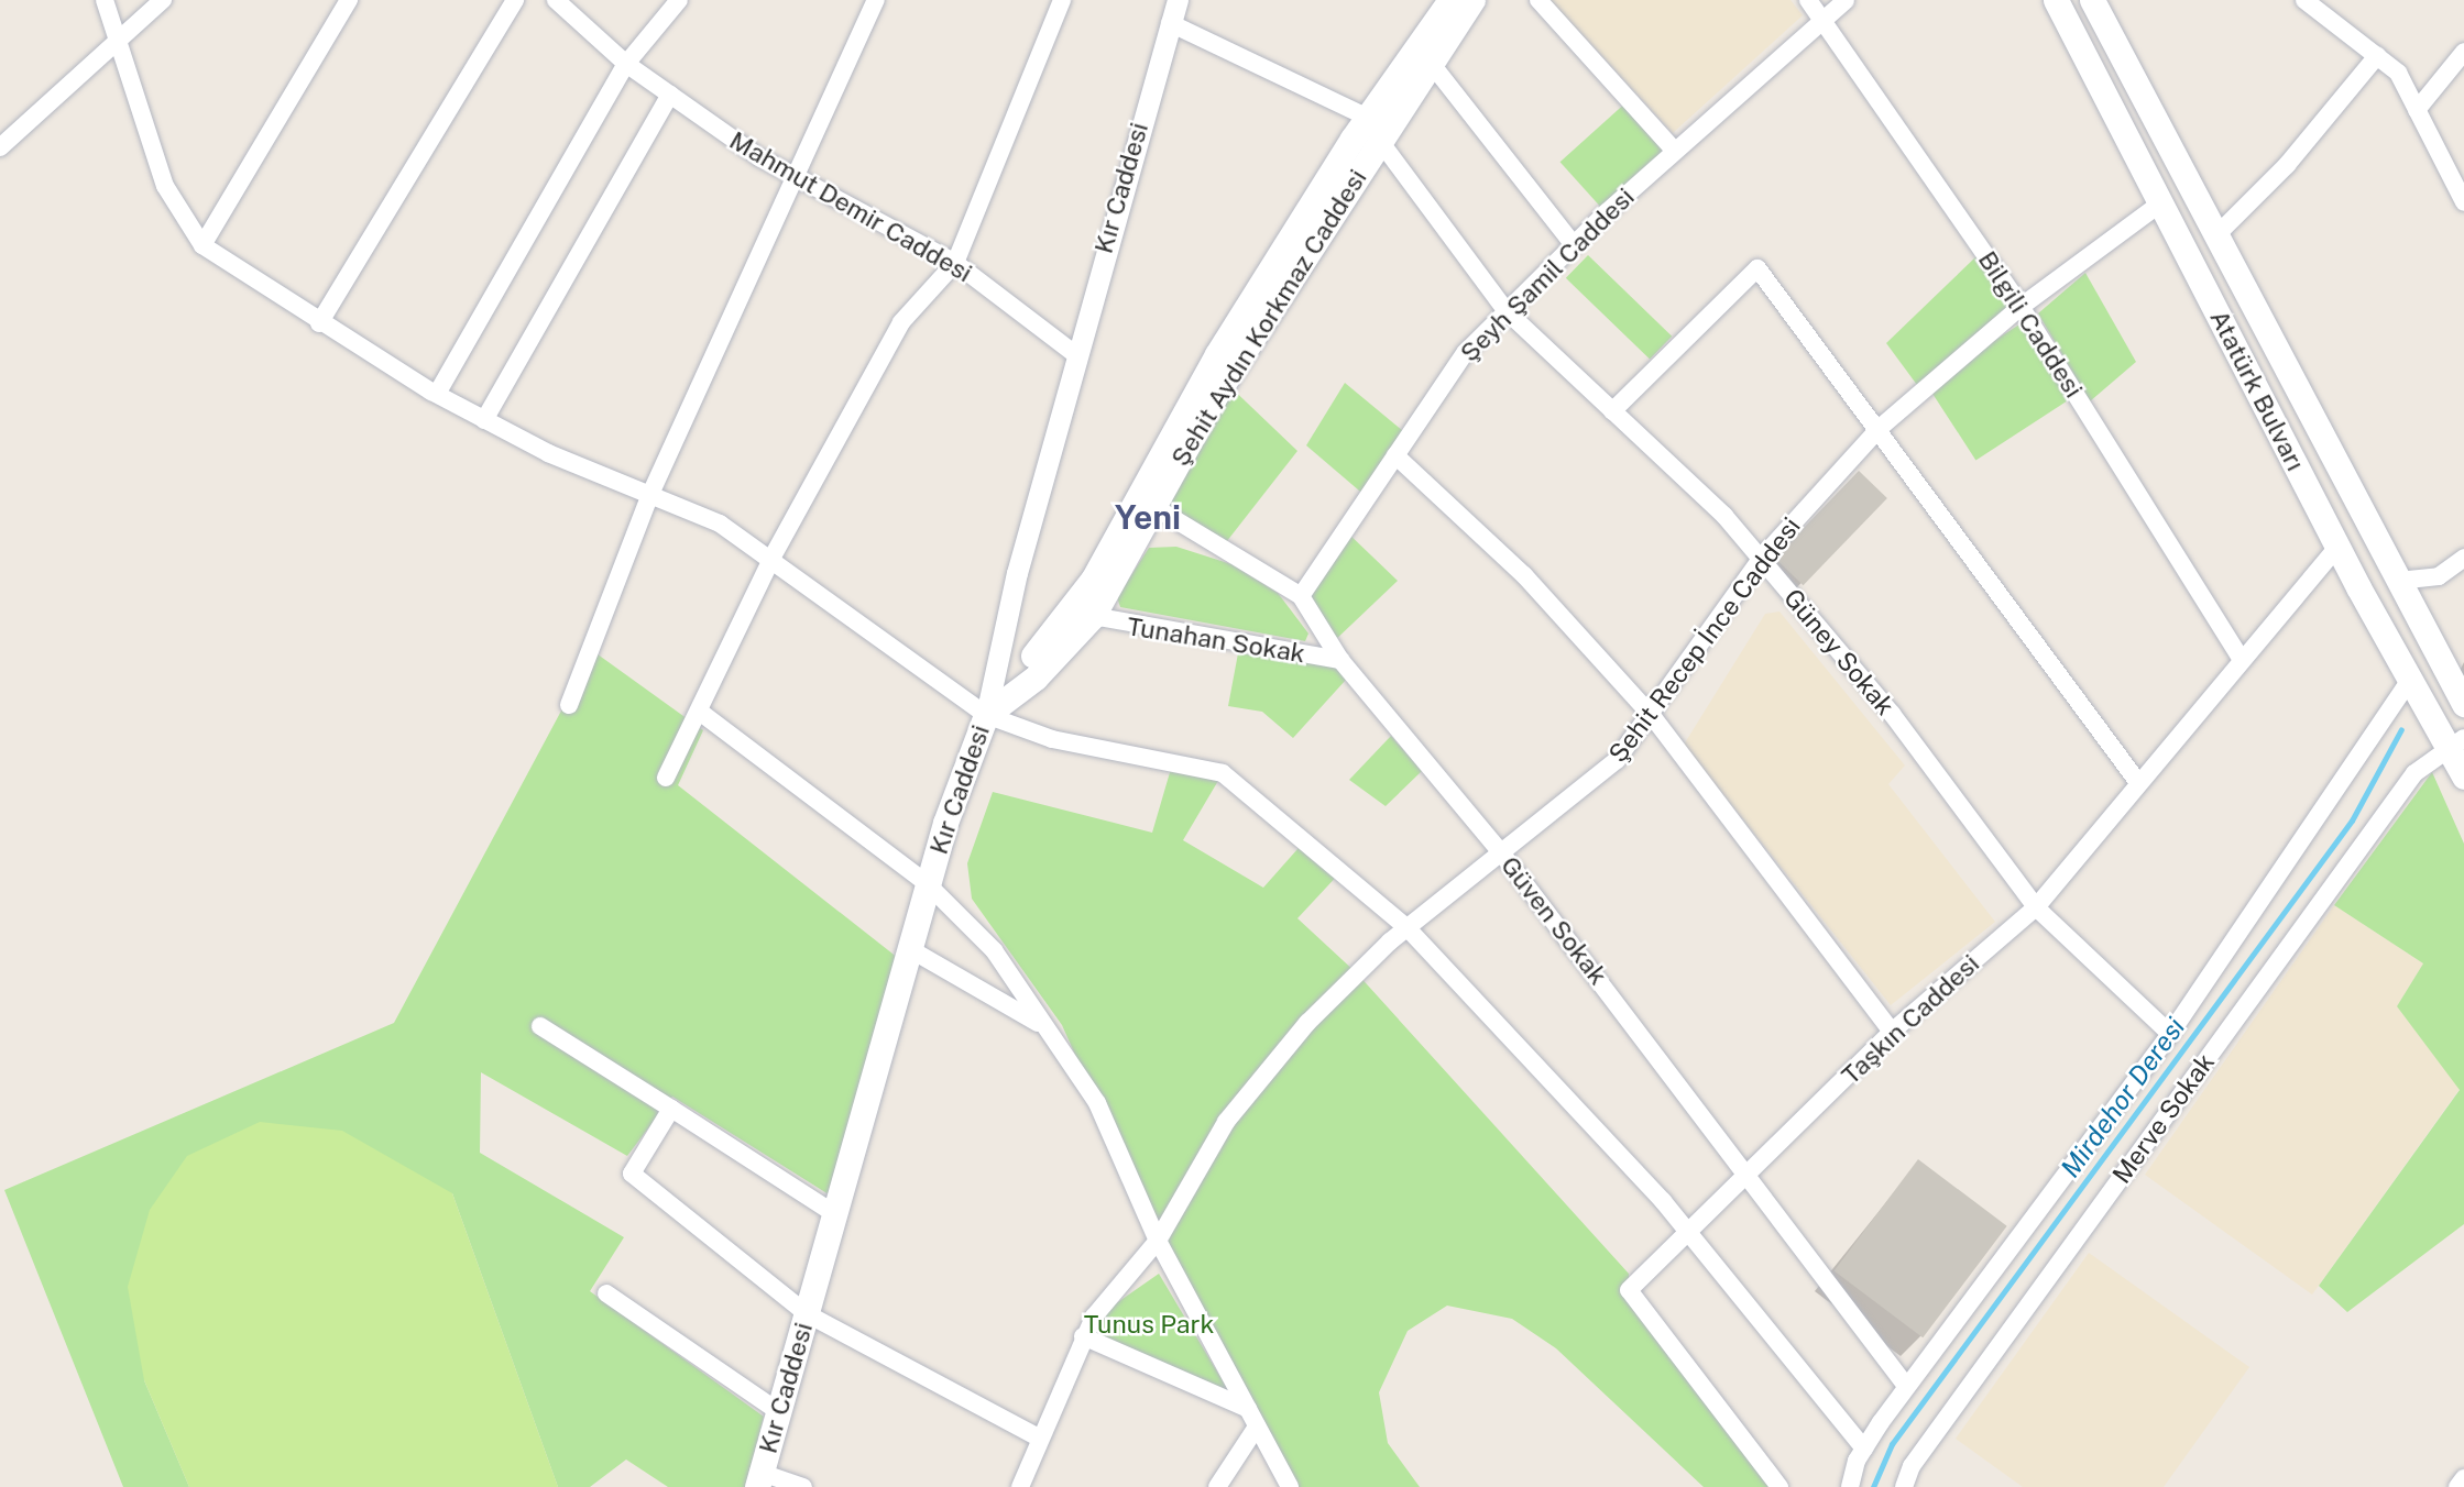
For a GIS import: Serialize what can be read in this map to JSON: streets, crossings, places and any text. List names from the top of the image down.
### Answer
{
  "streets": {
    "main road": ["Kır Caddesi", "Şehit Aydın Korkmaz Caddesi", "Atatürk Bulvarı"],
    "street": [
      "Mahmut Demir Caddesi",
      "Şeyh Şamil Caddesi",
      "Bilgili Caddesi",
      "Tunahan Sokak",
      "Şehit Recep İnce Caddesi",
      "Güney Sokak",
      "Güven Sokak",
      "Taşkın Caddesi",
      "Merve Sokak"
    ]
  },
  "crossings": [
    ["Kır Caddesi", "Mahmut Demir Caddesi"],
    ["Kır Caddesi", "Şehit Aydın Korkmaz Caddesi"],
    ["Şeyh Şamil Caddesi", "Bilgili Caddesi"],
    ["Şeyh Şamil Caddesi", "Güney Sokak"],
    ["Şeyh Şamil Caddesi", "Güven Sokak"],
    ["Şehit Aydın Korkmaz Caddesi", "Tunahan Sokak"],
    ["Şehit Aydın Korkmaz Caddesi", "Güney Sokak"],
    ["Şehit Aydın Korkmaz Caddesi", "Güven Sokak"],
    ["Bilgili Caddesi", "Şehit Recep İnce Caddesi"],
    ["Bilgili Caddesi", "Taşkın Caddesi"],
    ["Atatürk Bulvarı", "Şehit Recep İnce Caddesi"],
    ["Atatürk Bulvarı", "Taşkın Caddesi"],
    ["Atatürk Bulvarı", "Merve Sokak"],
    ["Tunahan Sokak", "Güven Sokak"],
    ["Şehit Recep İnce Caddesi", "Güney Sokak"],
    ["Şehit Recep İnce Caddesi", "Güven Sokak"],
    ["Güney Sokak", "Taşkın Caddesi"],
    ["Güven Sokak", "Taşkın Caddesi"]
  ],
  "districts": ["Yeni"],
  "water": ["Mirdehor Deresi"],
  "parks": ["Tunus Park"]
}
